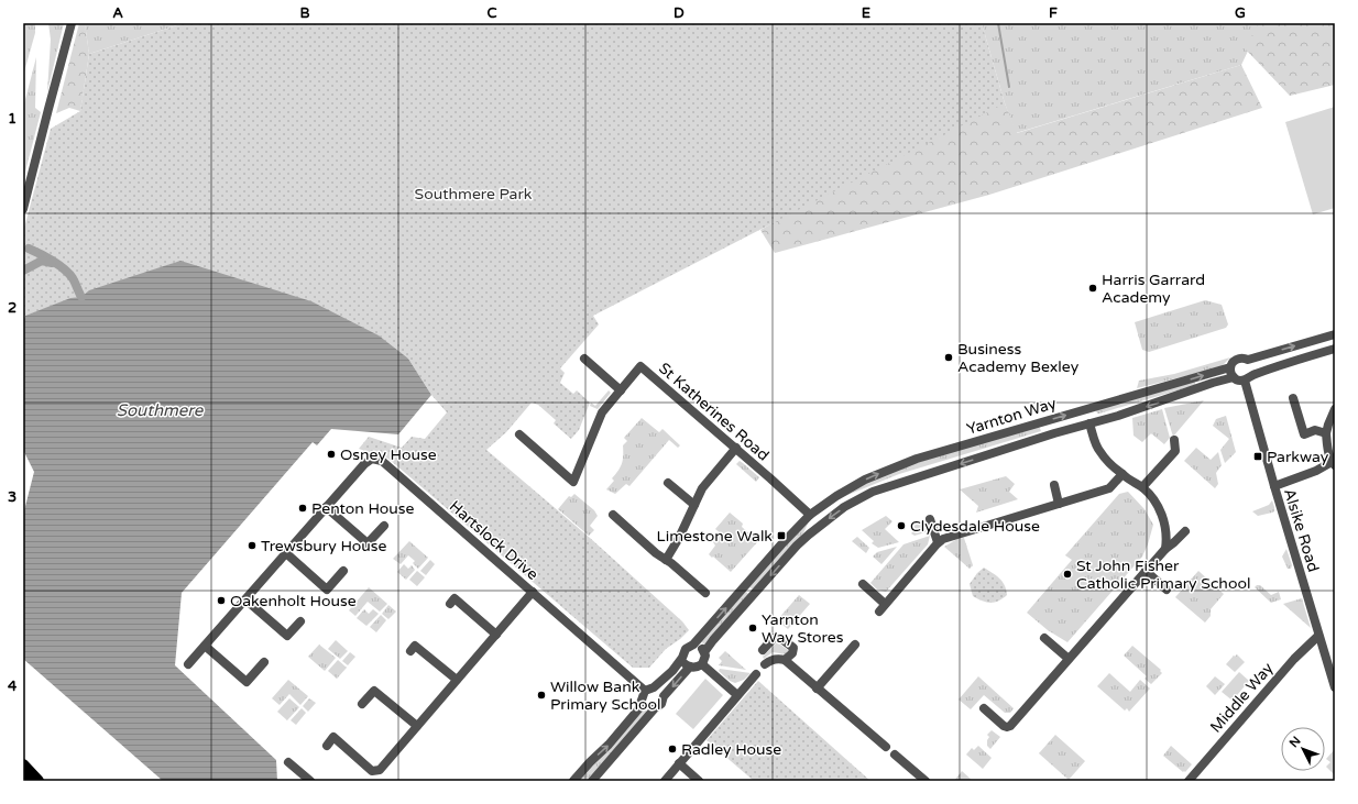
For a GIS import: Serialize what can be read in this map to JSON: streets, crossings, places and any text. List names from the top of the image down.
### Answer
{
  "streets": {
    "street": [
      "St Katherines Road",
      "Yarnton Way",
      "Alsike Road",
      "Hartslock Drive",
      "Middle Way"
    ]
  },
  "crossings": [
    ["St Katherines Road", "Yarnton Way"],
    ["Yarnton Way", "Alsike Road"],
    ["Yarnton Way", "Hartslock Drive"],
    ["Alsike Road", "Middle Way"]
  ],
  "water": ["Southmere"],
  "parks": ["Southmere Park"],
  "places": {
    "other": [
      "Harris Garrard Academy",
      "Business Academy Bexley",
      "Osney House",
      "Penton House",
      "Clydesdale House",
      "Trewsbury House",
      "St John Fisher Catholic Primary School",
      "Oakenholt House",
      "Yarnton Way Stores",
      "Willow Bank Primary School",
      "Radley House"
    ],
    "transit": ["Parkway", "Limestone Walk"]
  },
  "north": "top left",
  "grid": {
    "columns": [
      "A",
      "B",
      "C",
      "D",
      "E",
      "F",
      "G"
    ],
    "rows": [
      "1",
      "2",
      "3",
      "4"
    ]
  }
}
